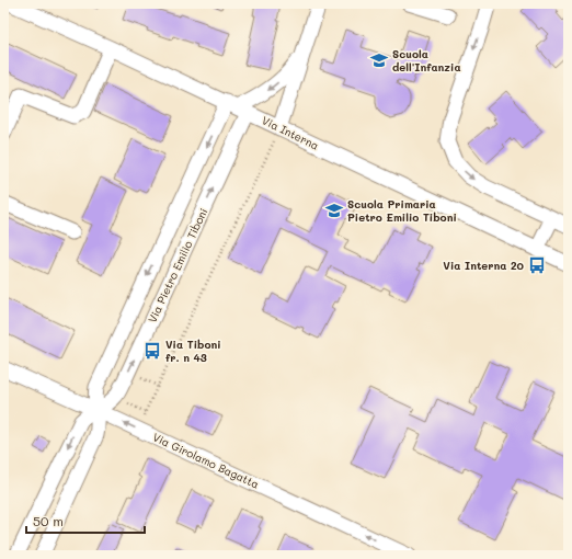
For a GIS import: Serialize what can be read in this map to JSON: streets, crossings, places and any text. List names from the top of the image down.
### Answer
{
  "streets": {
    "street": ["Via Interna", "Via Pietro Emilio Tiboni", "Via Girolamo Bagatta"]
  },
  "crossings": [
    ["Via Interna", "Via Pietro Emilio Tiboni"],
    ["Via Pietro Emilio Tiboni", "Via Girolamo Bagatta"]
  ],
  "one_way": ["Via Girolamo Bagatta"],
  "places": {
    "school or university": ["Scuola dell'Infanzia", "Scuola Primaria Pietro Emilio Tiboni"],
    "bus stop": ["Via Interna 20", "Via Tiboni fr. n 43"]
  },
  "scale_bar": "50 m"
}
